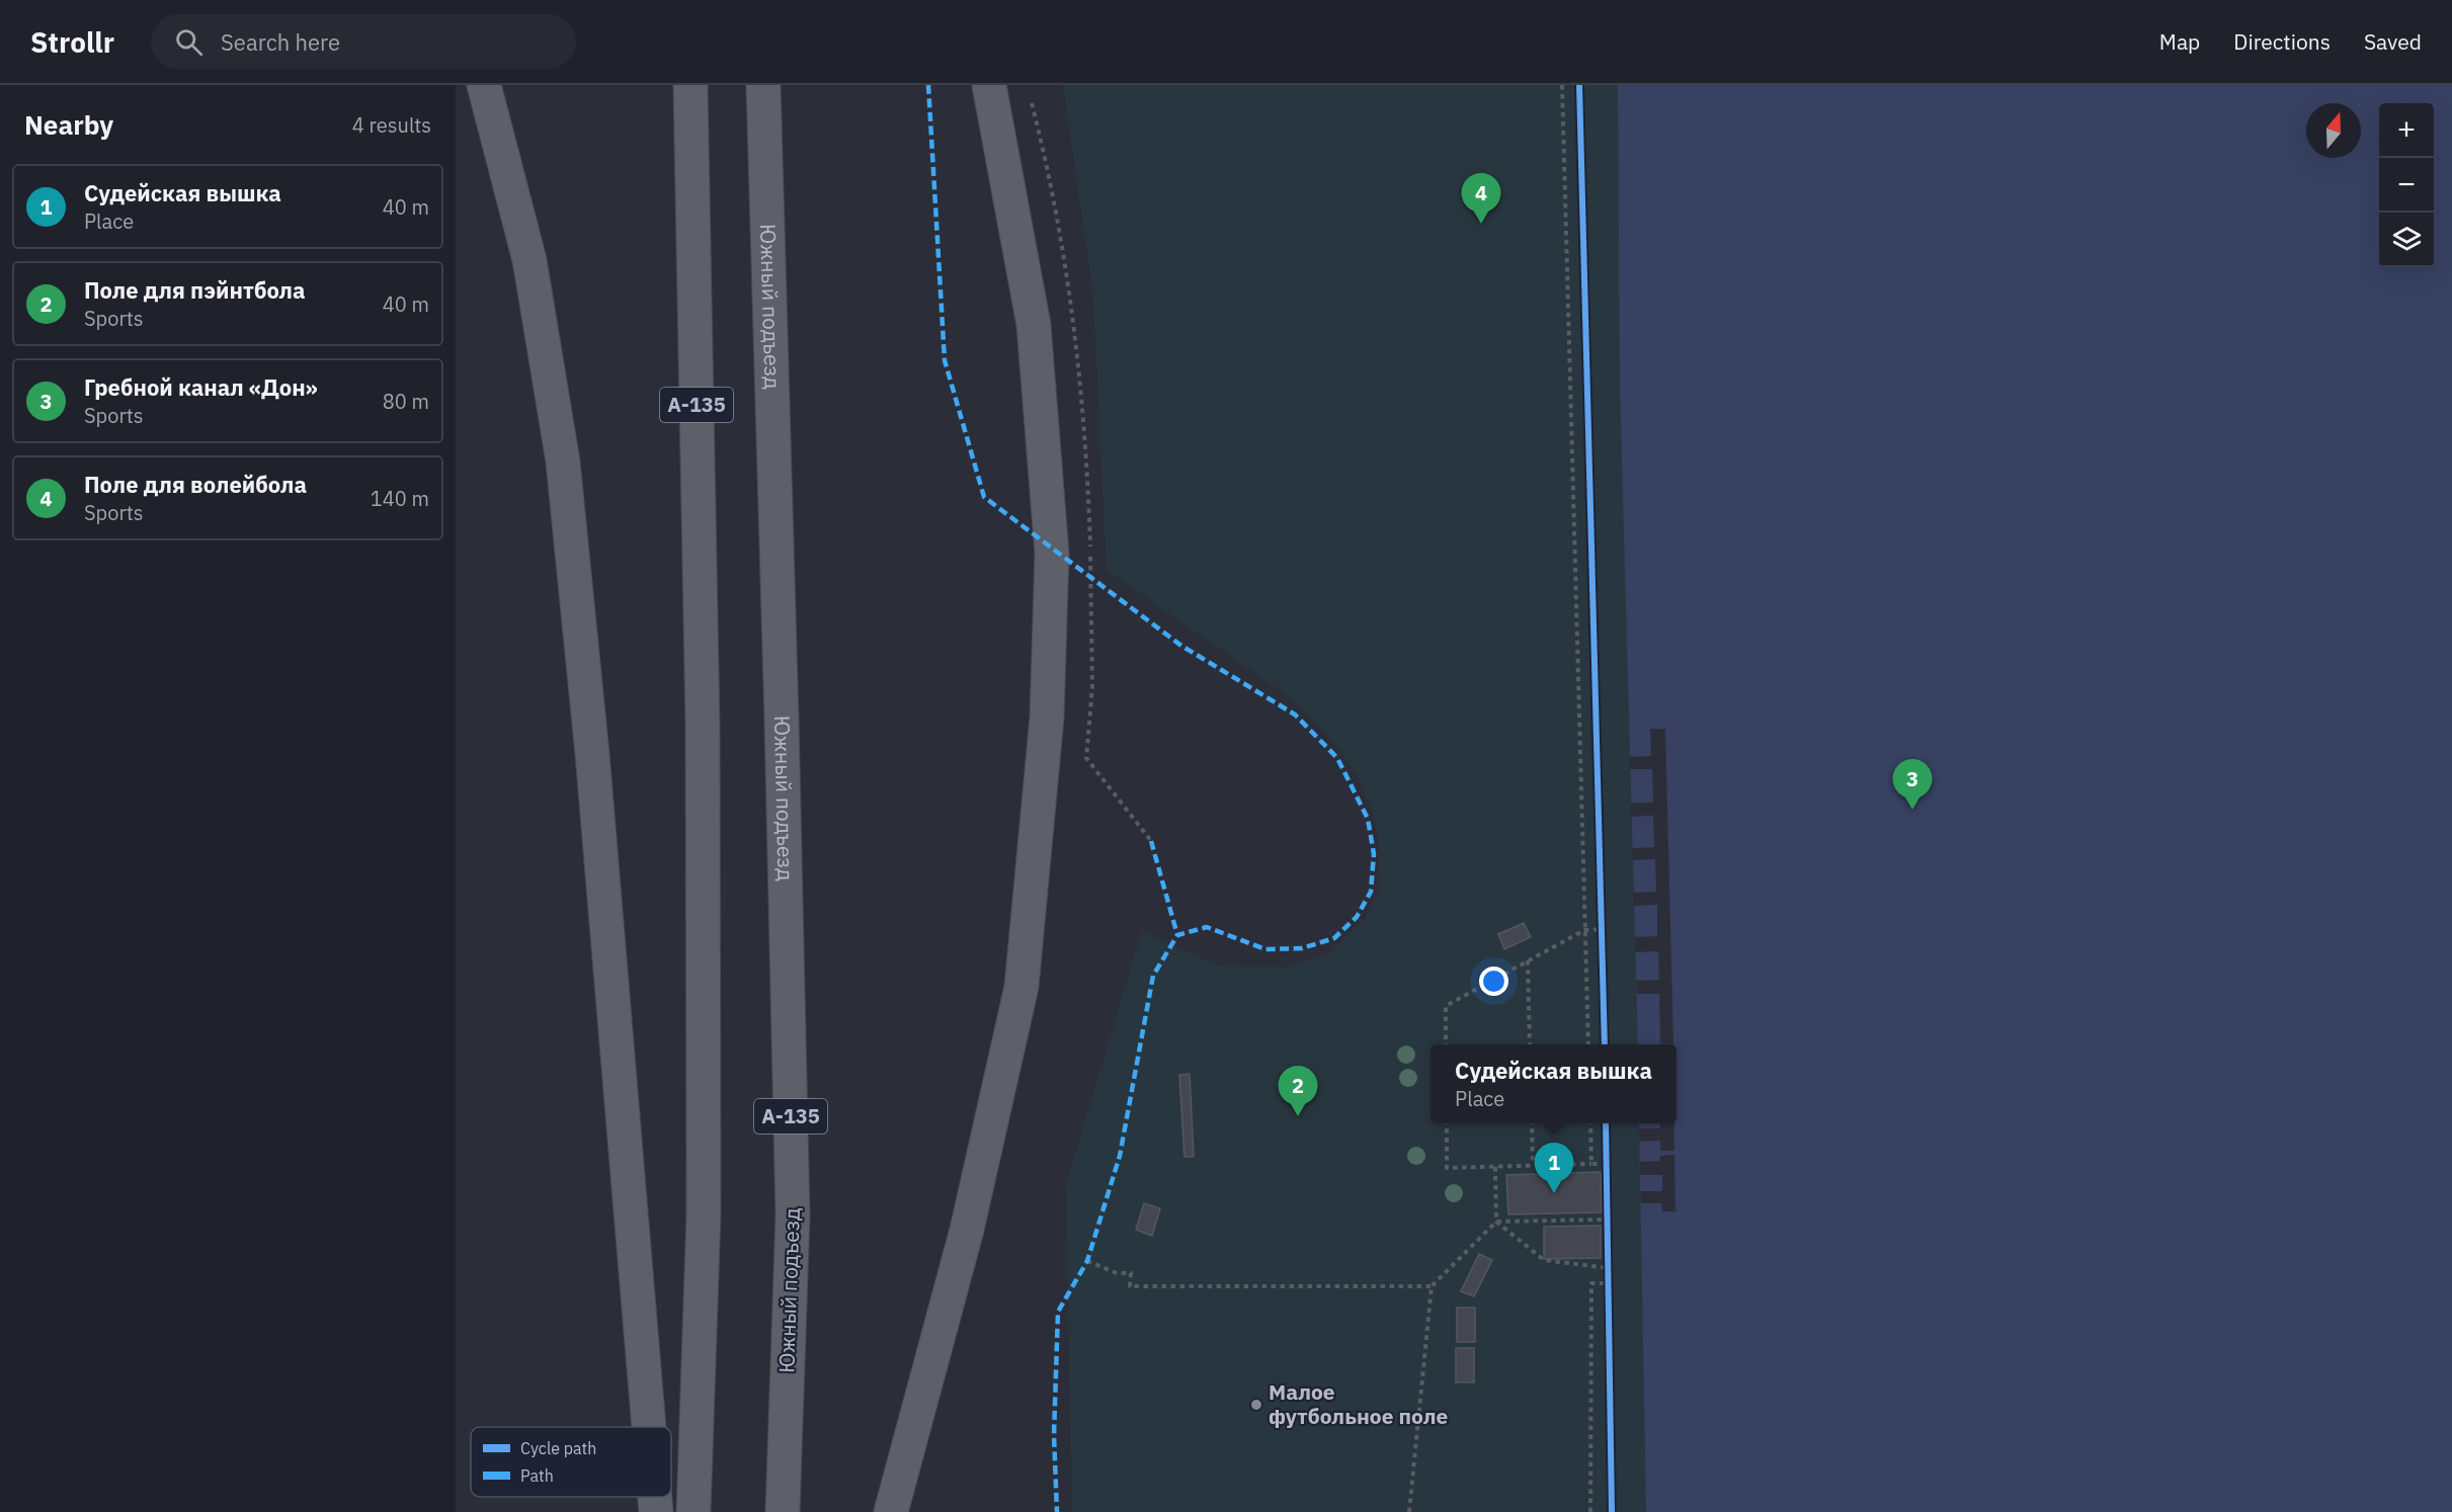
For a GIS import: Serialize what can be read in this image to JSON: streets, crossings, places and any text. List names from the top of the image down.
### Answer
{
  "streets": {
    "main road": ["Южный подъезд", "А-135"]
  },
  "places": ["Малое футбольное поле"],
  "legend": ["Cycle path", "Path"],
  "north": "top",
  "page": {
    "header": "Strollr",
    "search": "Search here",
    "nav": ["Map", "Directions", "Saved"],
    "heading": ["Nearby", "4 results"],
    "map_buttons": ["+", "−"],
    "list": [
      {
        "mark": "1",
        "name": "Судейская вышка",
        "note": "Place",
        "value": "40 m"
      },
      {
        "mark": "2",
        "name": "Поле для пэйнтбола",
        "note": "Sports",
        "value": "40 m"
      },
      {
        "mark": "3",
        "name": "Гребной канал «Дон»",
        "note": "Sports",
        "value": "80 m"
      },
      {
        "mark": "4",
        "name": "Поле для волейбола",
        "note": "Sports",
        "value": "140 m"
      }
    ],
    "pins": [
      "4",
      "3",
      "2",
      "1"
    ],
    "popup": ["Судейская вышка", "Place"]
  }
}
